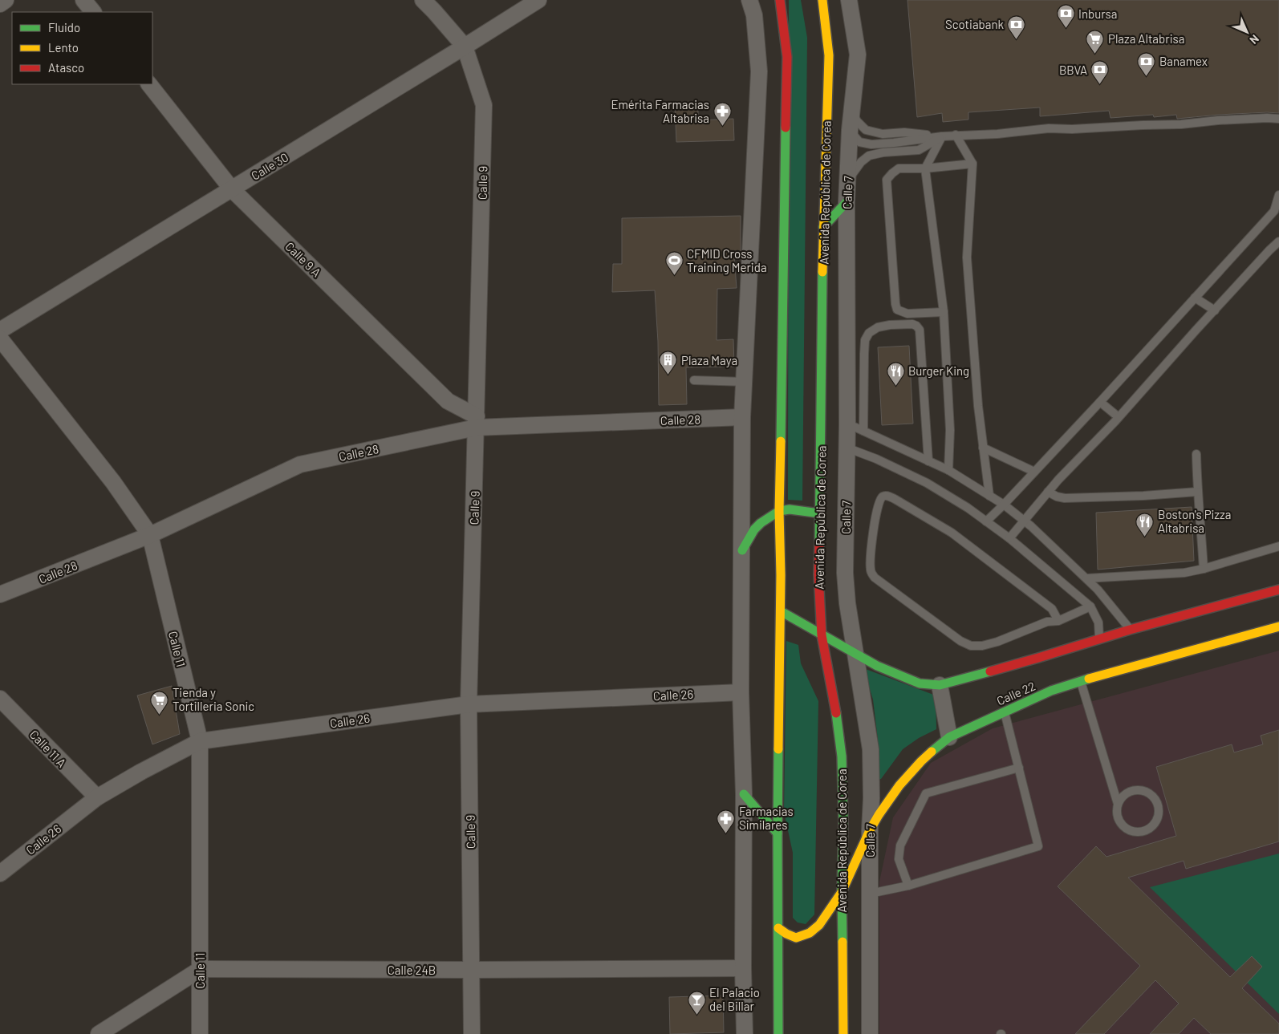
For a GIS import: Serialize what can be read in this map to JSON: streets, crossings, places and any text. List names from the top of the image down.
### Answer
{
  "streets": {
    "main road": ["Avenida República de Corea", "Calle 22"],
    "street": [
      "Calle 30",
      "Calle 9",
      "Calle 7",
      "Calle 9 A",
      "Calle 28",
      "Calle 11",
      "Calle 26",
      "Calle 11 A",
      "Calle 24B"
    ]
  },
  "crossings": [
    ["Calle 30", "Calle 9"],
    ["Calle 30", "Calle 9 A"],
    ["Calle 9", "Calle 9 A"],
    ["Calle 9", "Calle 28"],
    ["Calle 9", "Calle 26"],
    ["Calle 9", "Calle 24B"],
    ["Avenida República de Corea", "Calle 22"],
    ["Calle 7", "Calle 22"],
    ["Calle 9 A", "Calle 28"],
    ["Calle 28", "Calle 11"],
    ["Calle 11", "Calle 26"],
    ["Calle 11", "Calle 24B"],
    ["Calle 26", "Calle 11 A"]
  ],
  "places": {
    "bank": [
      "Inbursa",
      "Scotiabank",
      "Banamex",
      "BBVA"
    ],
    "supermarket": ["Plaza Altabrisa", "Tienda y Tortilleria Sonic"],
    "pharmacy": ["Emérita Farmacias Altabrisa", "Farmacias Similares"],
    "sports": ["CFMID Cross Training Merida"],
    "building": ["Plaza Maya"],
    "restaurant": ["Burger King", "Boston's Pizza Altabrisa"],
    "bar": ["El Palacio del Billar"]
  },
  "legend": ["Fluido", "Lento", "Atasco"],
  "north": "bottom right"
}
